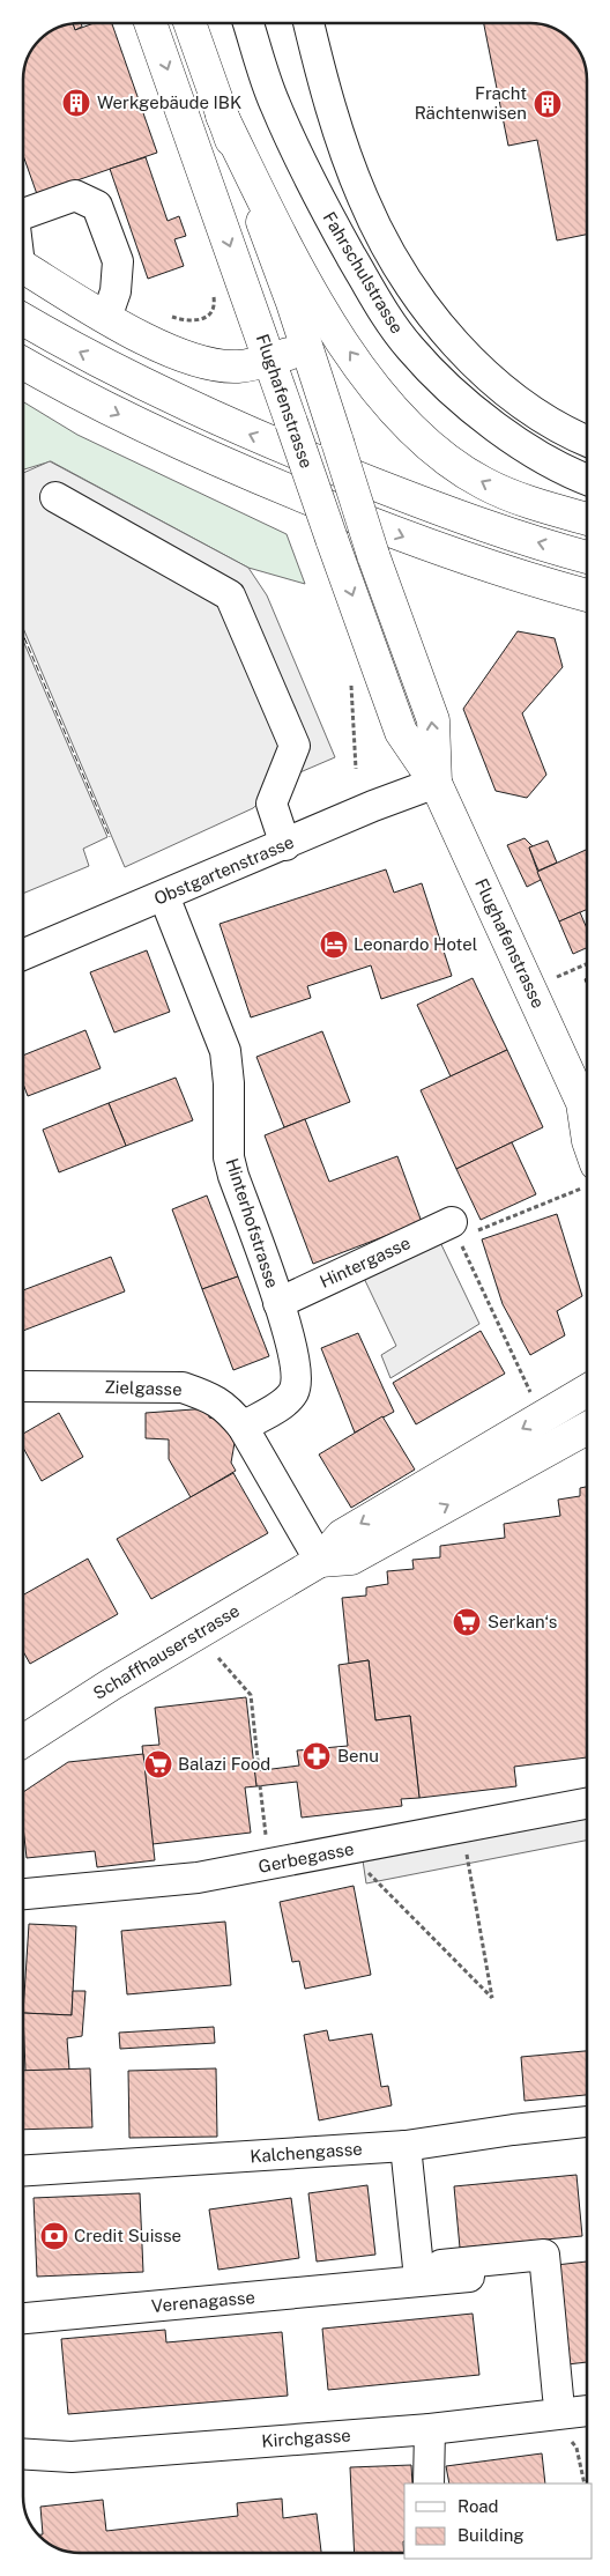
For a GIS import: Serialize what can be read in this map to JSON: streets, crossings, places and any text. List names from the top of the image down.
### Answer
{
  "streets": {
    "main road": ["Flughafenstrasse", "Schaffhauserstrasse"],
    "street": [
      "Fahrschulstrasse",
      "Obstgartenstrasse",
      "Hinterhofstrasse",
      "Hintergasse",
      "Zielgasse",
      "Gerbegasse",
      "Kalchengasse",
      "Verenagasse",
      "Kirchgasse"
    ]
  },
  "crossings": [
    ["Flughafenstrasse", "Obstgartenstrasse"],
    ["Obstgartenstrasse", "Hinterhofstrasse"],
    ["Hinterhofstrasse", "Hintergasse"],
    ["Hinterhofstrasse", "Zielgasse"],
    ["Zielgasse", "Schaffhauserstrasse"]
  ],
  "places": {
    "building": ["Werkgebäude IBK", "Fracht Rächtenwisen"],
    "hotel": ["Leonardo Hotel"],
    "supermarket": ["Serkan‘s", "Balazi Food"],
    "pharmacy": ["Benu"],
    "bank": ["Credit Suisse"]
  },
  "legend": ["Road", "Building"]
}
